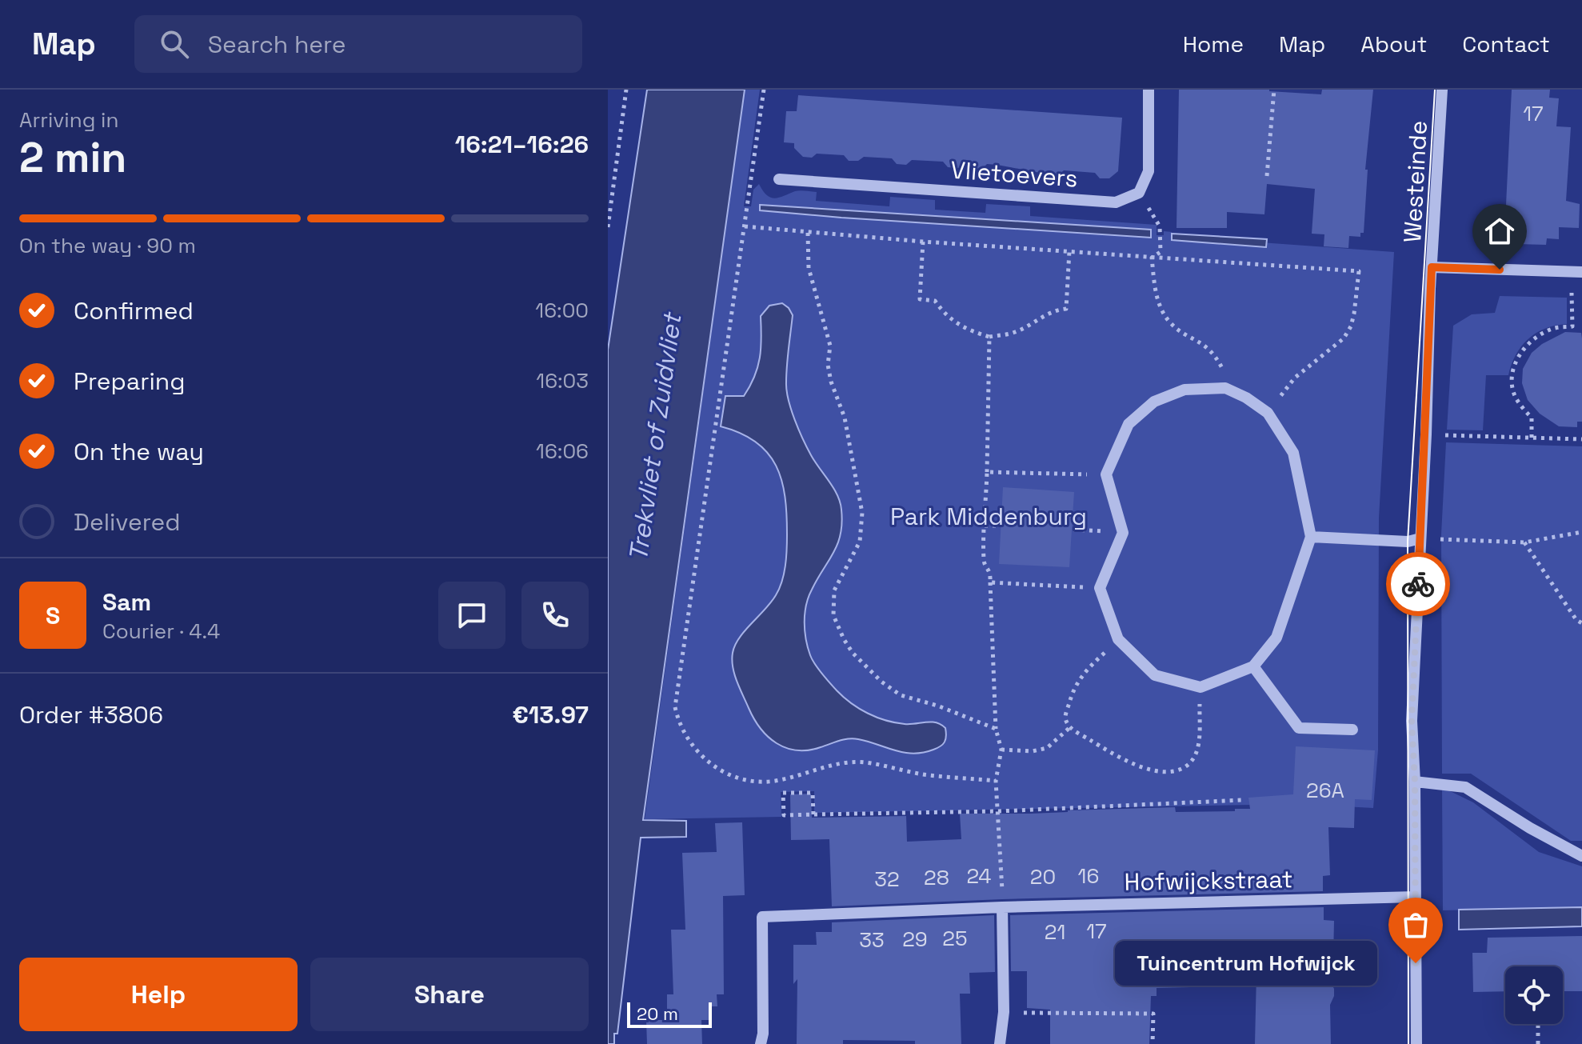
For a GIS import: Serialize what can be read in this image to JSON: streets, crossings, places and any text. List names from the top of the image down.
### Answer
{
  "streets": {
    "street": ["Vlietoevers", "Westeinde", "Hofwijckstraat"]
  },
  "crossings": [
    ["Westeinde", "Hofwijckstraat"]
  ],
  "water": ["Trekvliet of Zuidvliet"],
  "parks": ["Park Middenburg"],
  "places": ["Tuincentrum Hofwijck"],
  "house_numbers": [
    "17",
    "26A",
    "24",
    "16",
    "20",
    "28",
    "32",
    "17",
    "21",
    "25",
    "29",
    "33"
  ],
  "scale_bar": "20 m",
  "page": {
    "header": "Map",
    "search": "Search here",
    "nav": [
      "Home",
      "Map",
      "About",
      "Contact"
    ],
    "heading": ["2 min", "Arriving in", "16:21–16:26"],
    "panel": [
      "Sam",
      "Courier · 4.4",
      "Order #3806",
      "€13.97"
    ],
    "bar": "On the way · 90 m",
    "list": [
      ["Confirmed", "16:00"],
      ["Preparing", "16:03"],
      ["On the way", "16:06"],
      "Delivered"
    ],
    "round": "S",
    "bubble": "Tuincentrum Hofwijck",
    "buttons": ["Help", "Share"],
    "scale": "20 m"
  }
}
